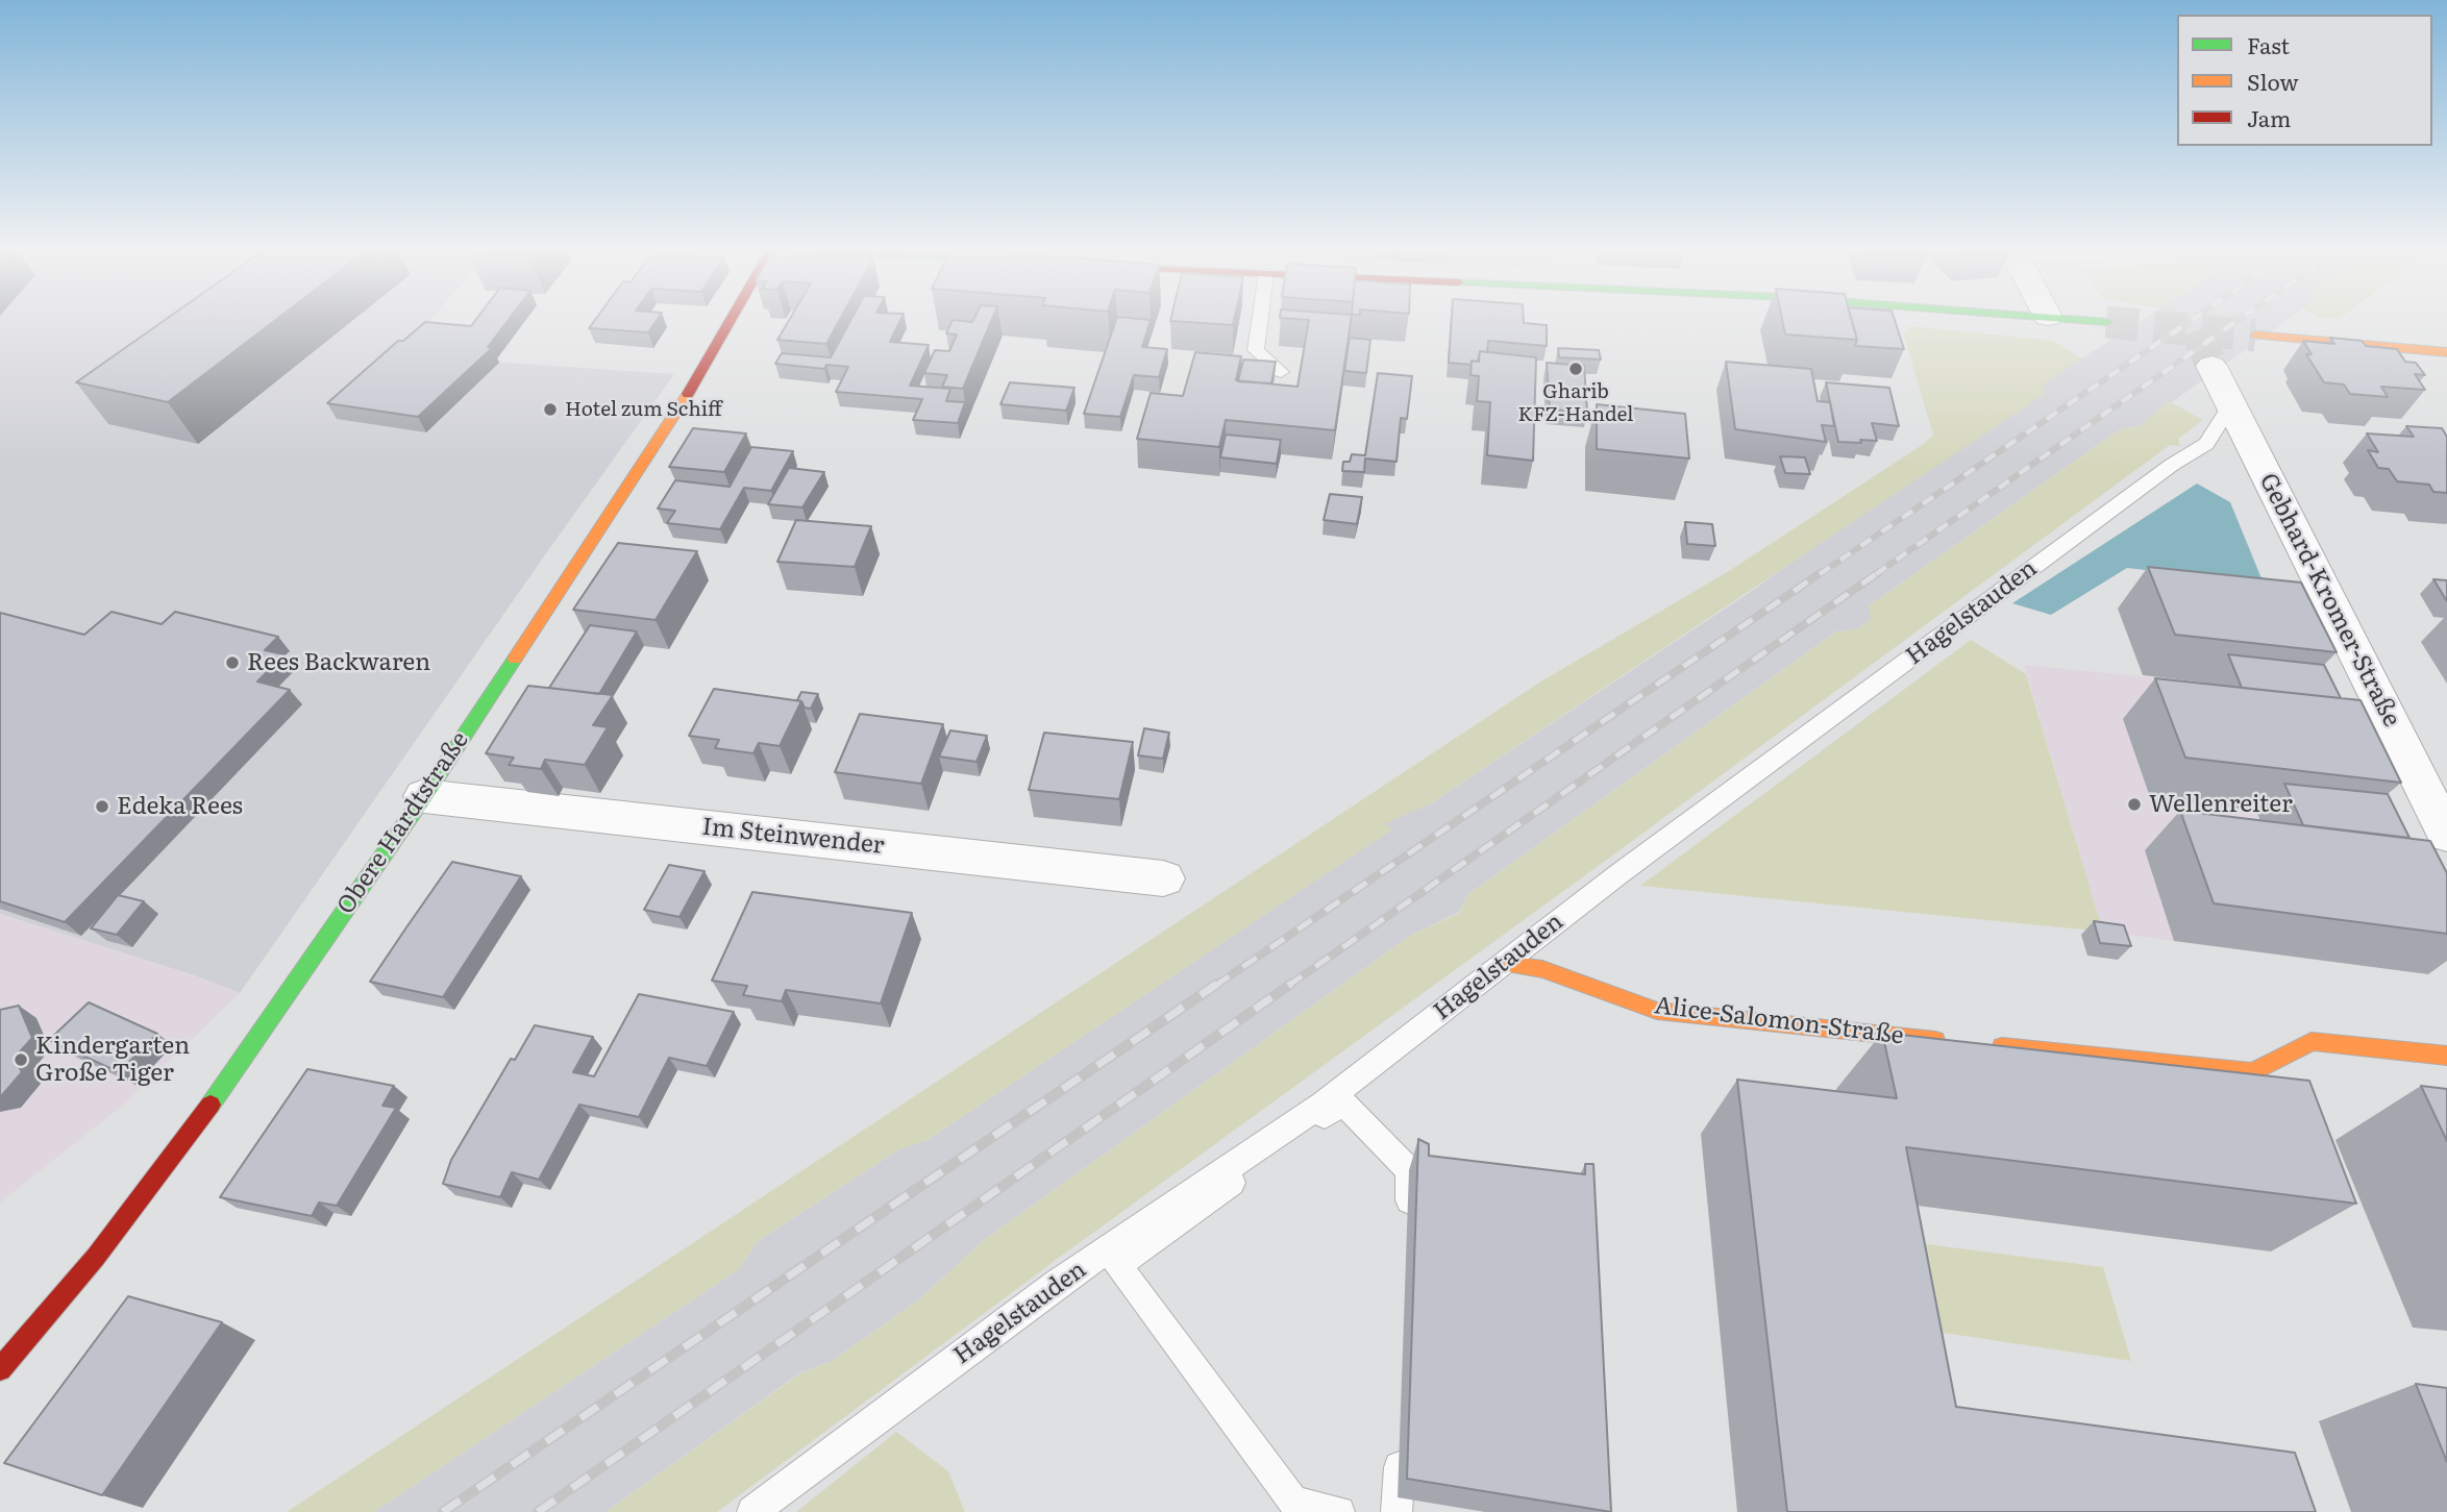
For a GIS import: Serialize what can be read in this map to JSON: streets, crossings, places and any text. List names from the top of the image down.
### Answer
{
  "streets": {
    "street": [
      "Gebhard-Kromer-Straße",
      "Obere Hardtstraße",
      "Im Steinwender",
      "Alice-Salomon-Straße"
    ],
    "lane": ["Hagelstauden"]
  },
  "crossings": [
    ["Gebhard-Kromer-Straße", "Hagelstauden"],
    ["Hagelstauden", "Alice-Salomon-Straße"],
    ["Obere Hardtstraße", "Im Steinwender"]
  ],
  "places": [
    "Gharib KFZ-Handel",
    "Hotel zum Schiff",
    "Rees Backwaren",
    "Wellenreiter",
    "Edeka Rees",
    "Kindergarten Große Tiger"
  ],
  "legend": ["Fast", "Slow", "Jam"]
}
